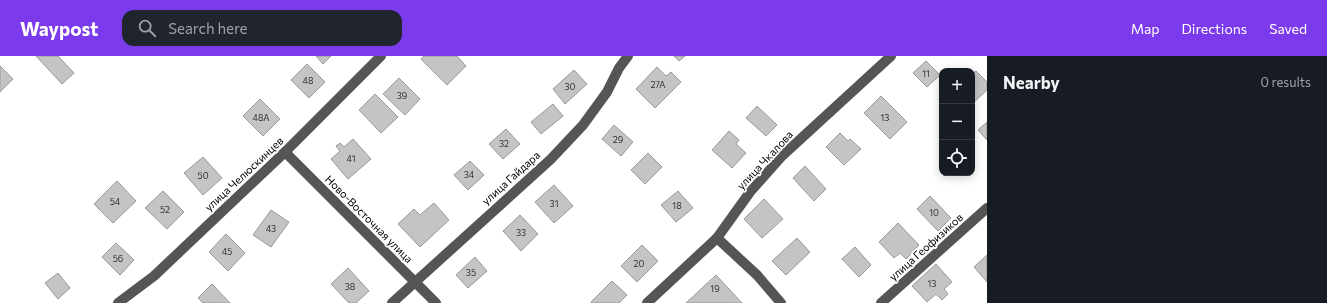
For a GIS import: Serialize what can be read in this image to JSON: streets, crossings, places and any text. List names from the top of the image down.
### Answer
{
  "streets": {
    "street": [
      "улица Чкалова",
      "улица Челюскинцев",
      "улица Гайдара",
      "Ново-Восточная улица",
      "улица Геофизиков"
    ]
  },
  "crossings": [
    ["улица Челюскинцев", "Ново-Восточная улица"],
    ["улица Гайдара", "Ново-Восточная улица"]
  ],
  "house_numbers": [
    "11",
    "48",
    "27А",
    "30",
    "39",
    "48А",
    "13",
    "29",
    "32",
    "41",
    "34",
    "50",
    "54",
    "31",
    "18",
    "52",
    "10",
    "43",
    "33",
    "45",
    "56",
    "20",
    "35",
    "13",
    "38",
    "19"
  ],
  "page": {
    "header": "Waypost",
    "search": "Search here",
    "nav": ["Map", "Directions", "Saved"],
    "heading": ["Nearby", "0 results"],
    "map_buttons": ["+", "−"]
  }
}
